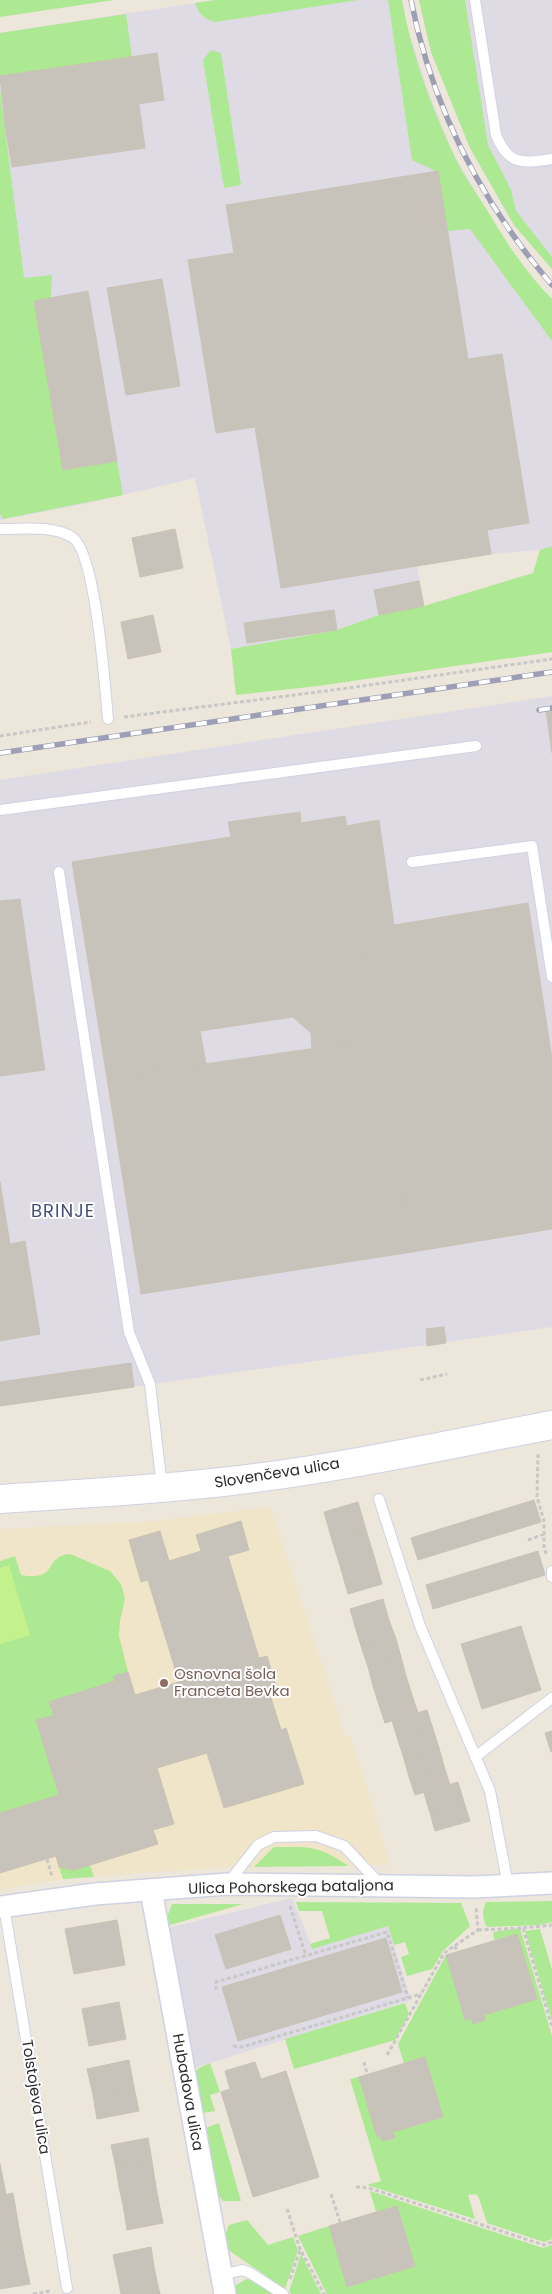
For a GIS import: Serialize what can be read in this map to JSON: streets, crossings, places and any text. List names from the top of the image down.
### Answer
{
  "streets": {
    "street": ["Slovenčeva ulica", "Ulica Pohorskega bataljona", "Hubadova ulica"],
    "lane": ["Tolstojeva ulica"]
  },
  "crossings": [
    ["Ulica Pohorskega bataljona", "Hubadova ulica"],
    ["Ulica Pohorskega bataljona", "Tolstojeva ulica"]
  ],
  "districts": ["BRINJE"],
  "places": ["Osnovna šola Franceta Bevka"]
}
